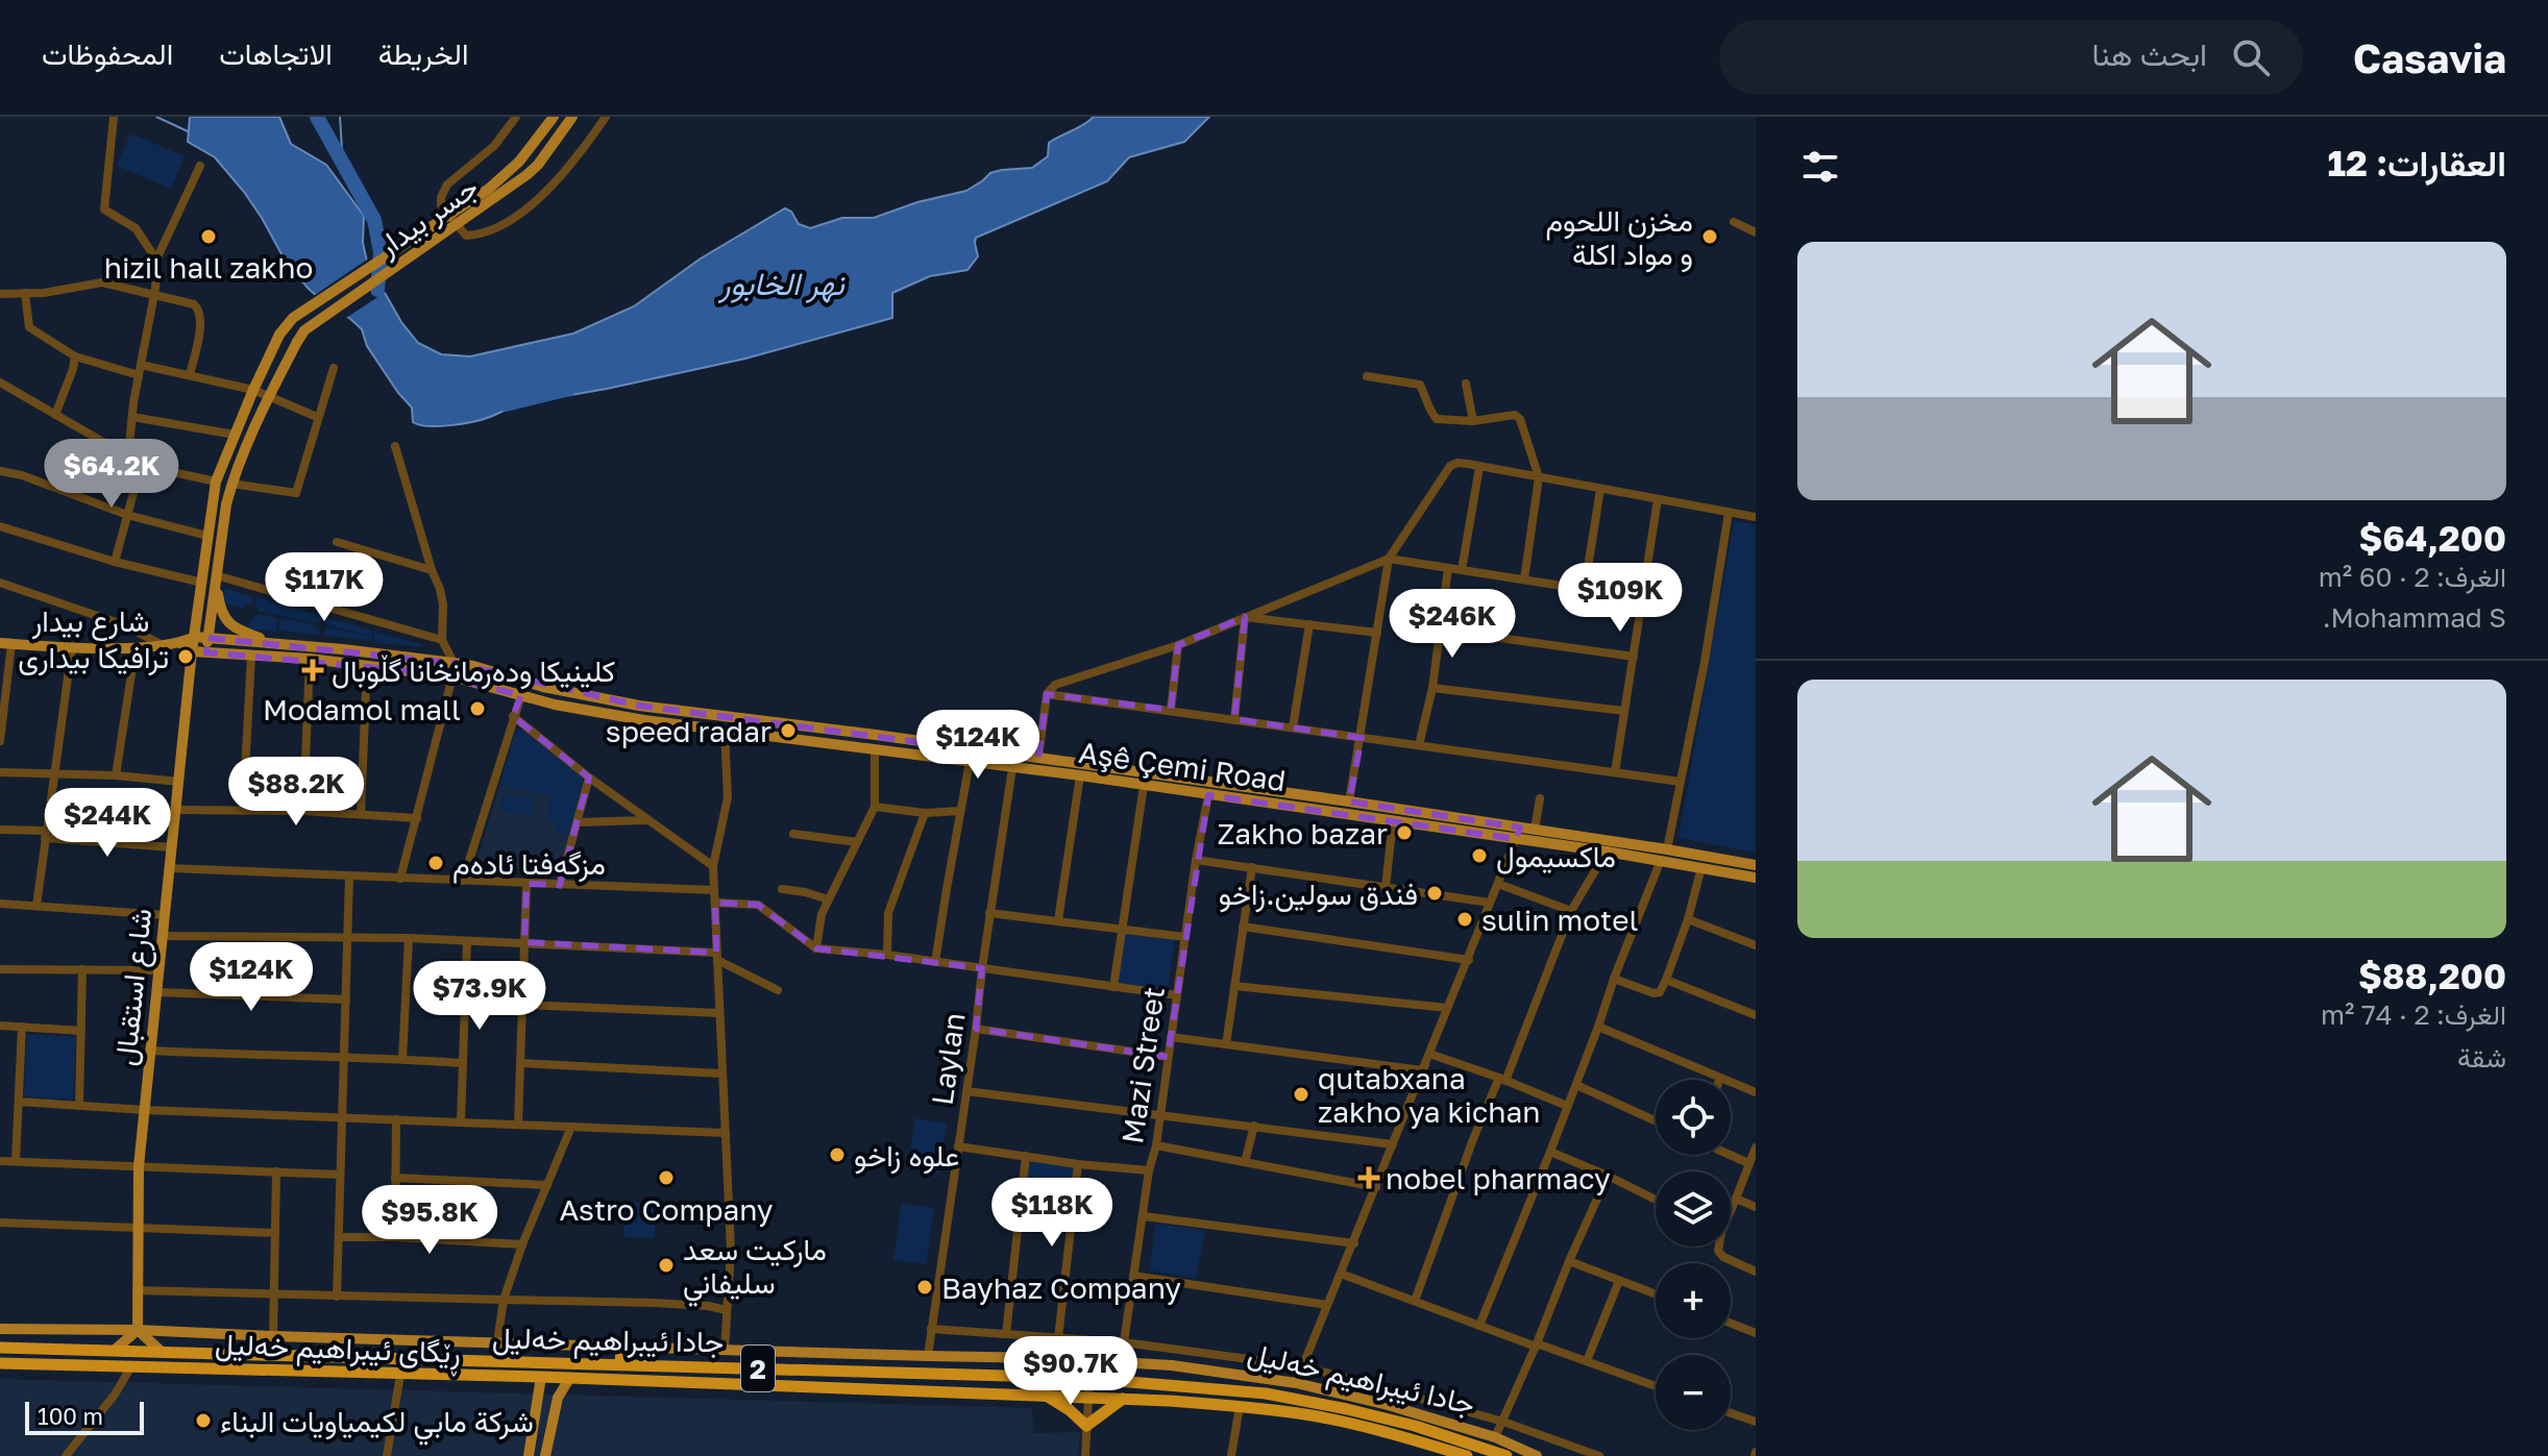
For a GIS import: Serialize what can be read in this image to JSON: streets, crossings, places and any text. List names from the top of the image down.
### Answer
{
  "streets": {
    "highway": ["جادا ئیبراهیم خەلیل", "ڕێگای ئیبراهیم خەلیل", "2"],
    "main road": [
      "جسر بيدار",
      "شارع بيدار",
      "Aşê Çemi Road",
      "شارع استقبال"
    ],
    "street": ["Laylan", "Mazi Street"]
  },
  "crossings": [
    ["جسر بيدار", "شارع استقبال"],
    ["شارع بيدار", "Aşê Çemi Road"],
    ["شارع بيدار", "شارع استقبال"],
    ["Aşê Çemi Road", "شارع استقبال"],
    ["Aşê Çemi Road", "Laylan"],
    ["Aşê Çemi Road", "Mazi Street"],
    ["شارع استقبال", "جادا ئیبراهیم خەلیل"],
    ["Laylan", "جادا ئیبراهیم خەلیل"],
    ["جادا ئیبراهیم خەلیل", "ڕێگای ئیبراهیم خەلیل"]
  ],
  "water": ["نهر الخابور"],
  "places": {
    "other": [
      "hizil hall zakho",
      "مخزن اللحوم و مواد اكلة",
      "ترافيكا بيدارى",
      "Modamol mall",
      "speed radar",
      "Zakho bazar",
      "ماكسيمول",
      "مزگەفتا ئادەم",
      "فندق سولين.زاخو",
      "sulin motel",
      "qutabxana zakho ya kichan",
      "علوه زاخو",
      "Astro Company",
      "ماركيت سعد سليفاني",
      "Bayhaz Company",
      "شركة مابي لكيمياويات البناء"
    ],
    "health": ["کلینیکا ودەرمانخانا گڵوبال", "nobel pharmacy"]
  },
  "scale_bar": "100 m",
  "page": {
    "header": "Casavia",
    "search": "ابحث هنا",
    "nav": ["الخريطة", "الاتجاهات", "المحفوظات"],
    "heading": "العقارات: 12",
    "list": [
      {
        "name": "$64,200",
        "note": "الغرف: 2 · 60 m² · Mohammad S."
      },
      {
        "name": "$88,200",
        "note": "الغرف: 2 · 74 m² · شقة"
      }
    ],
    "price": [
      "$64.2K",
      "$117K",
      "$109K",
      "$246K",
      "$124K",
      "$88.2K",
      "$244K",
      "$124K",
      "$73.9K",
      "$118K",
      "$95.8K",
      "$90.7K"
    ],
    "map_buttons": ["+", "−"],
    "scale": "100 m"
  }
}
